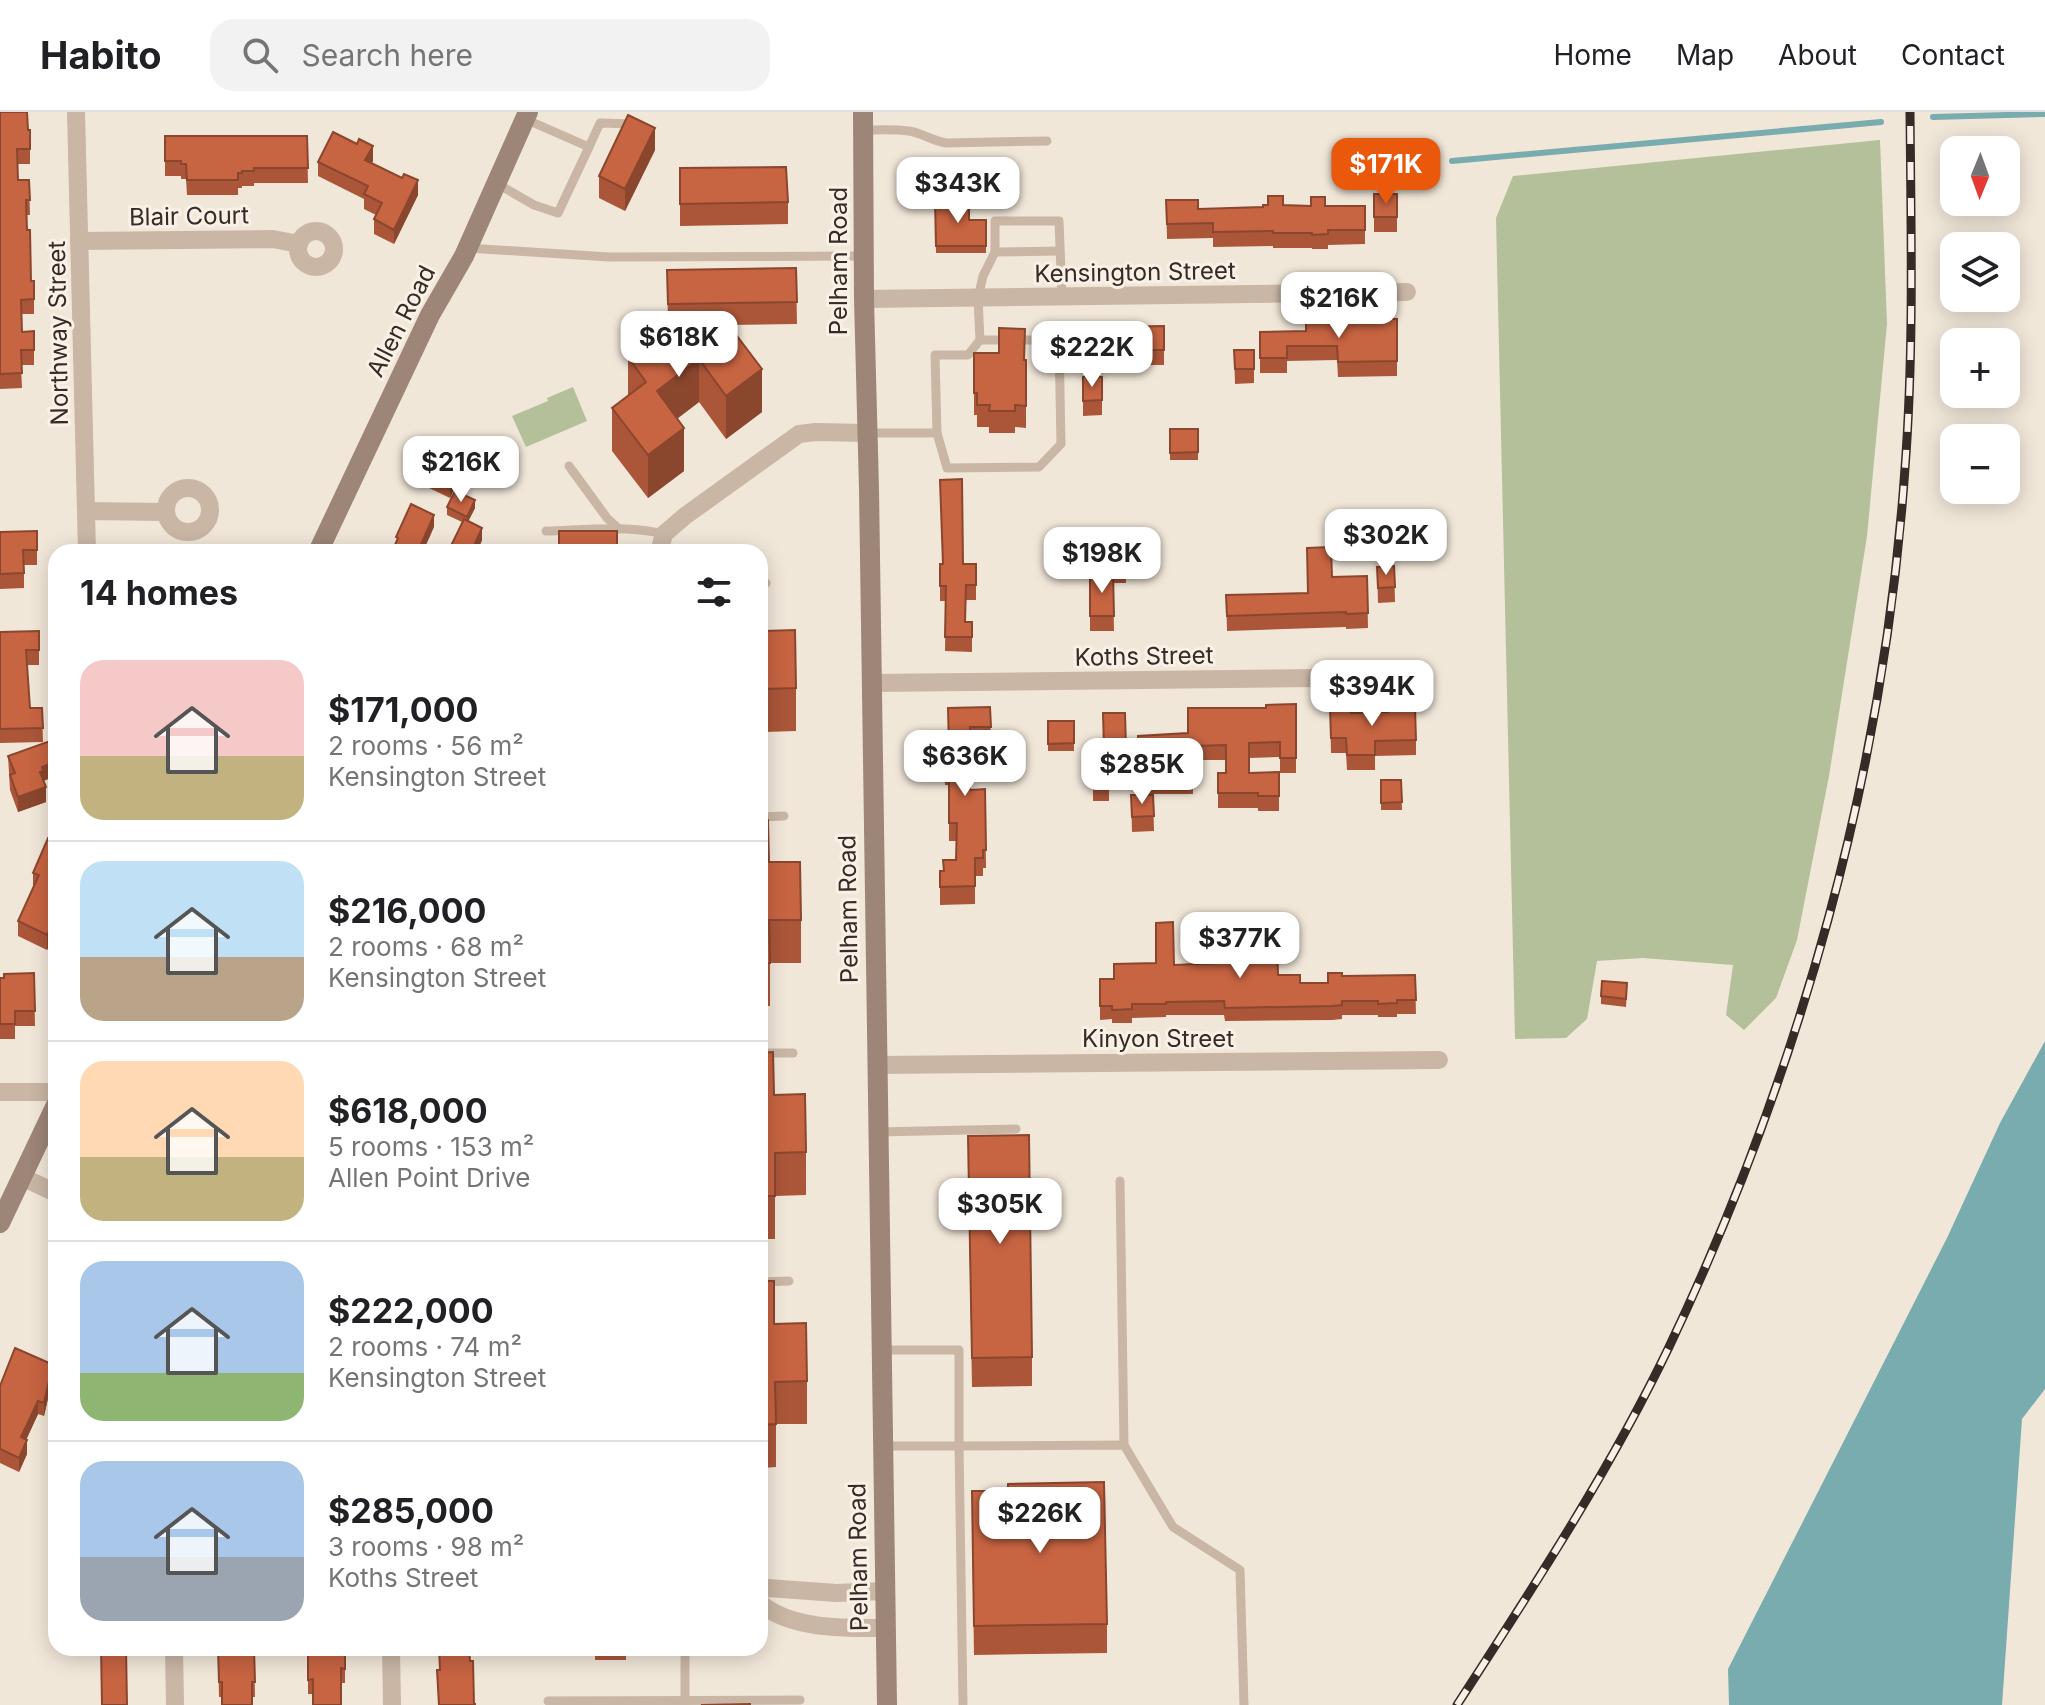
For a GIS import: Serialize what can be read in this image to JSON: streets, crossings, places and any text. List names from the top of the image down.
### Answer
{
  "streets": {
    "main road": ["Pelham Road", "Allen Road"],
    "street": [
      "Blair Court",
      "Kensington Street",
      "Northway Street",
      "Koths Street",
      "Kinyon Street"
    ]
  },
  "crossings": [
    ["Blair Court", "Northway Street"],
    ["Pelham Road", "Kensington Street"],
    ["Pelham Road", "Koths Street"],
    ["Pelham Road", "Kinyon Street"]
  ],
  "north": "bottom",
  "page": {
    "header": "Habito",
    "search": "Search here",
    "nav": [
      "Home",
      "Map",
      "About",
      "Contact"
    ],
    "map_buttons": ["+", "−"],
    "price": [
      "$171K",
      "$343K",
      "$216K",
      "$618K",
      "$222K",
      "$216K",
      "$302K",
      "$198K",
      "$394K",
      "$636K",
      "$285K",
      "$377K",
      "$305K",
      "$226K"
    ],
    "heading": "14 homes",
    "list": [
      {
        "name": "$171,000",
        "note": "2 rooms · 56 m² · Kensington Street"
      },
      {
        "name": "$216,000",
        "note": "2 rooms · 68 m² · Kensington Street"
      },
      {
        "name": "$618,000",
        "note": "5 rooms · 153 m² · Allen Point Drive"
      },
      {
        "name": "$222,000",
        "note": "2 rooms · 74 m² · Kensington Street"
      },
      {
        "name": "$285,000",
        "note": "3 rooms · 98 m² · Koths Street"
      }
    ]
  }
}
